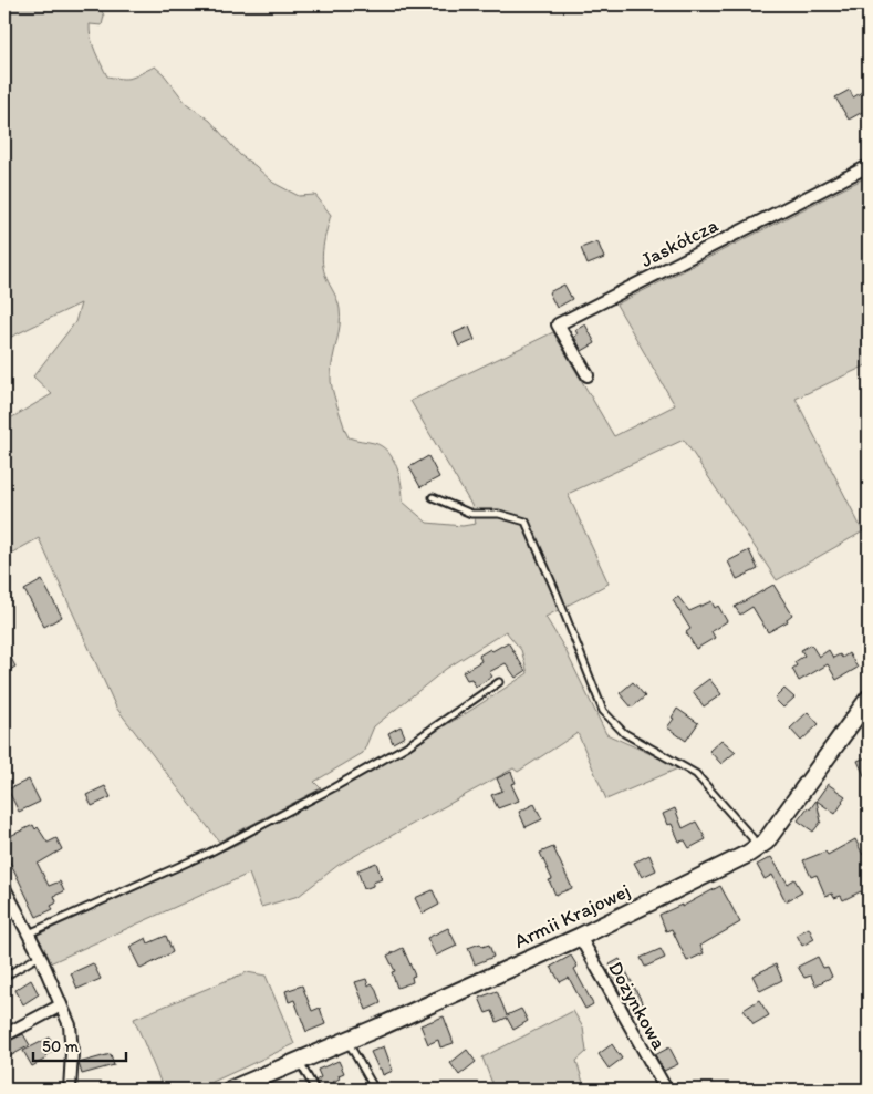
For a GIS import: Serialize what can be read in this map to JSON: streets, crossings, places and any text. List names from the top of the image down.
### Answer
{
  "streets": {
    "street": ["Jaskółcza", "Armii Krajowej", "Dożynkowa"]
  },
  "crossings": [
    ["Armii Krajowej", "Dożynkowa"]
  ],
  "scale_bar": "50 m"
}
